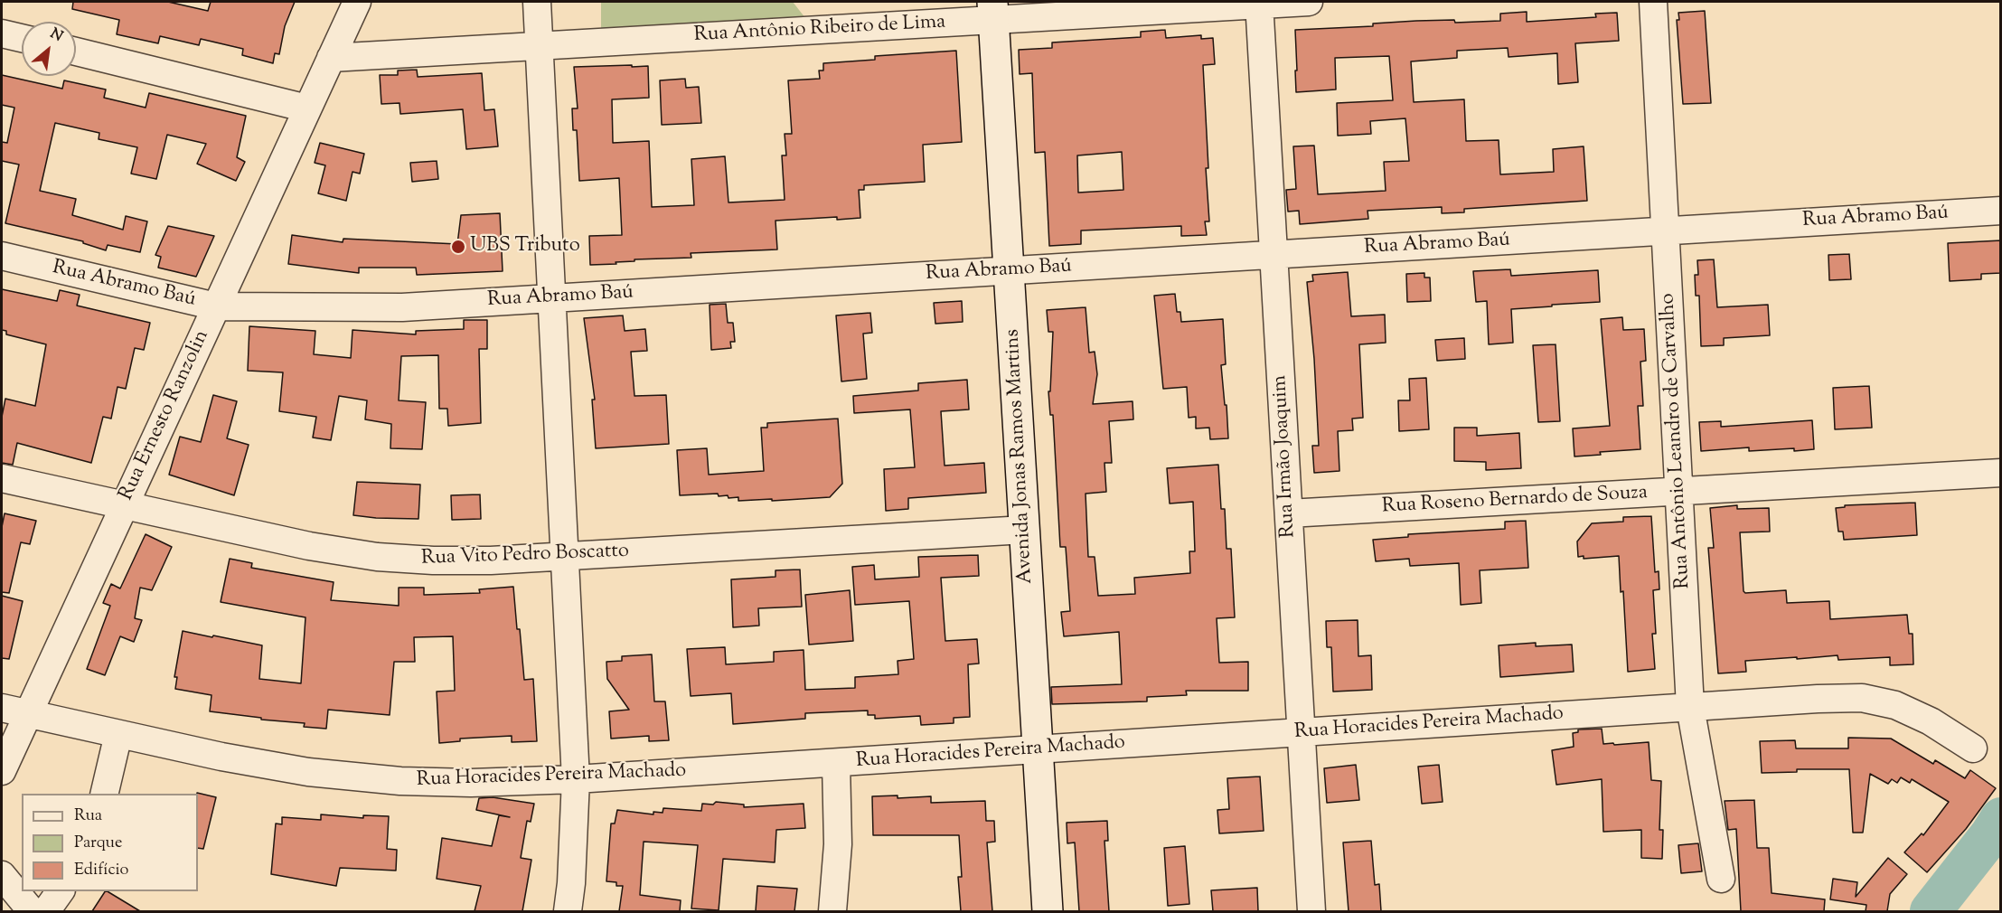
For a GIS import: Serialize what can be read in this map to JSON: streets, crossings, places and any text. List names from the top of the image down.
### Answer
{
  "streets": {
    "main road": ["Avenida Jonas Ramos Martins"],
    "street": [
      "Rua Antônio Ribeiro de Lima",
      "Rua Abramo Baú",
      "Rua Ernesto Ranzolin",
      "Rua Antônio Leandro de Carvalho",
      "Rua Irmão Joaquim",
      "Rua Roseno Bernardo de Souza",
      "Rua Vito Pedro Boscatto",
      "Rua Horacides Pereira Machado"
    ]
  },
  "crossings": [
    ["Rua Antônio Ribeiro de Lima", "Rua Ernesto Ranzolin"],
    ["Rua Antônio Ribeiro de Lima", "Avenida Jonas Ramos Martins"],
    ["Rua Antônio Ribeiro de Lima", "Rua Irmão Joaquim"],
    ["Rua Abramo Baú", "Rua Ernesto Ranzolin"],
    ["Rua Abramo Baú", "Rua Antônio Leandro de Carvalho"],
    ["Rua Abramo Baú", "Avenida Jonas Ramos Martins"],
    ["Rua Abramo Baú", "Rua Irmão Joaquim"],
    ["Rua Ernesto Ranzolin", "Rua Vito Pedro Boscatto"],
    ["Rua Ernesto Ranzolin", "Rua Horacides Pereira Machado"],
    ["Rua Antônio Leandro de Carvalho", "Rua Roseno Bernardo de Souza"],
    ["Rua Antônio Leandro de Carvalho", "Rua Horacides Pereira Machado"],
    ["Avenida Jonas Ramos Martins", "Rua Vito Pedro Boscatto"],
    ["Avenida Jonas Ramos Martins", "Rua Horacides Pereira Machado"],
    ["Rua Irmão Joaquim", "Rua Roseno Bernardo de Souza"],
    ["Rua Irmão Joaquim", "Rua Horacides Pereira Machado"]
  ],
  "places": ["UBS Tributo"],
  "legend": ["Rua", "Parque", "Edifício"],
  "north": "top right"
}
